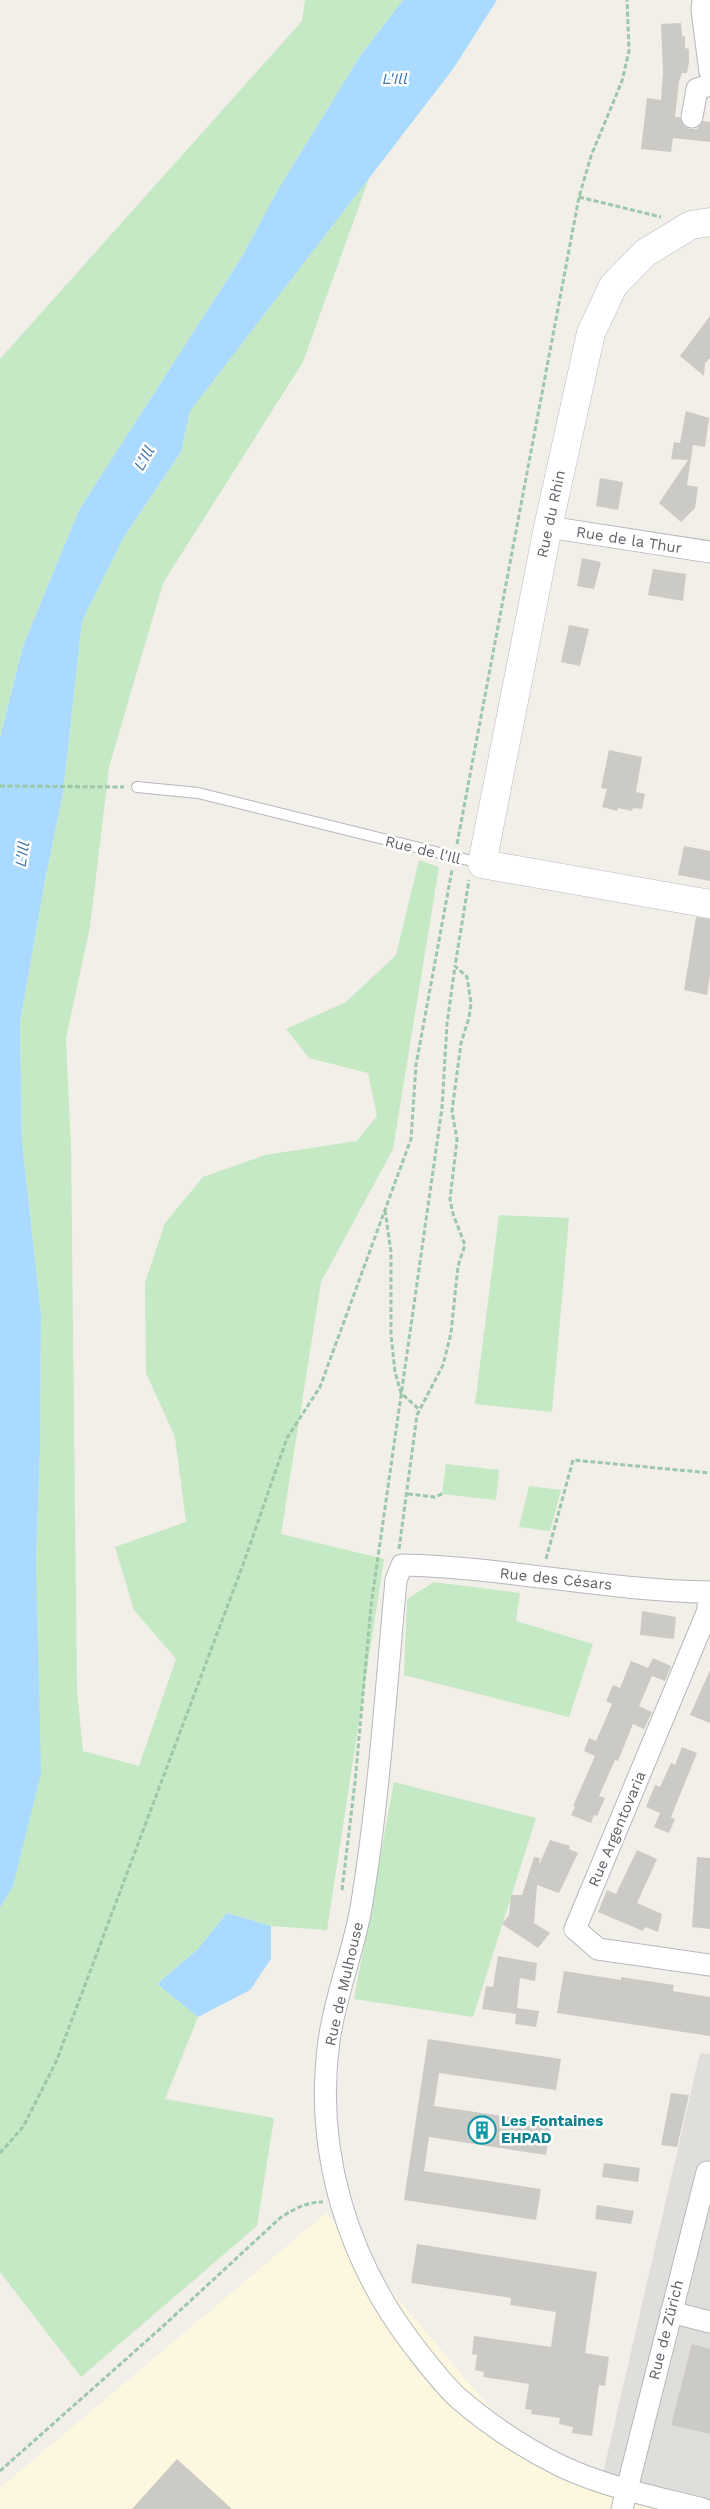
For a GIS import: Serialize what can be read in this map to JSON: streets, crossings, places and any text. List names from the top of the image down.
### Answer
{
  "streets": {
    "street": [
      "Rue du Rhin",
      "Rue de la Thur",
      "Rue de l'Ill",
      "Rue des Césars",
      "Rue Argentovaria",
      "Rue de Mulhouse",
      "Rue de Zürich"
    ]
  },
  "crossings": [
    ["Rue du Rhin", "Rue de la Thur"],
    ["Rue du Rhin", "Rue de l'Ill"],
    ["Rue des Césars", "Rue Argentovaria"],
    ["Rue des Césars", "Rue de Mulhouse"],
    ["Rue de Mulhouse", "Rue de Zürich"]
  ],
  "water": ["L'Ill"],
  "places": {
    "building": ["Les Fontaines EHPAD"]
  }
}
